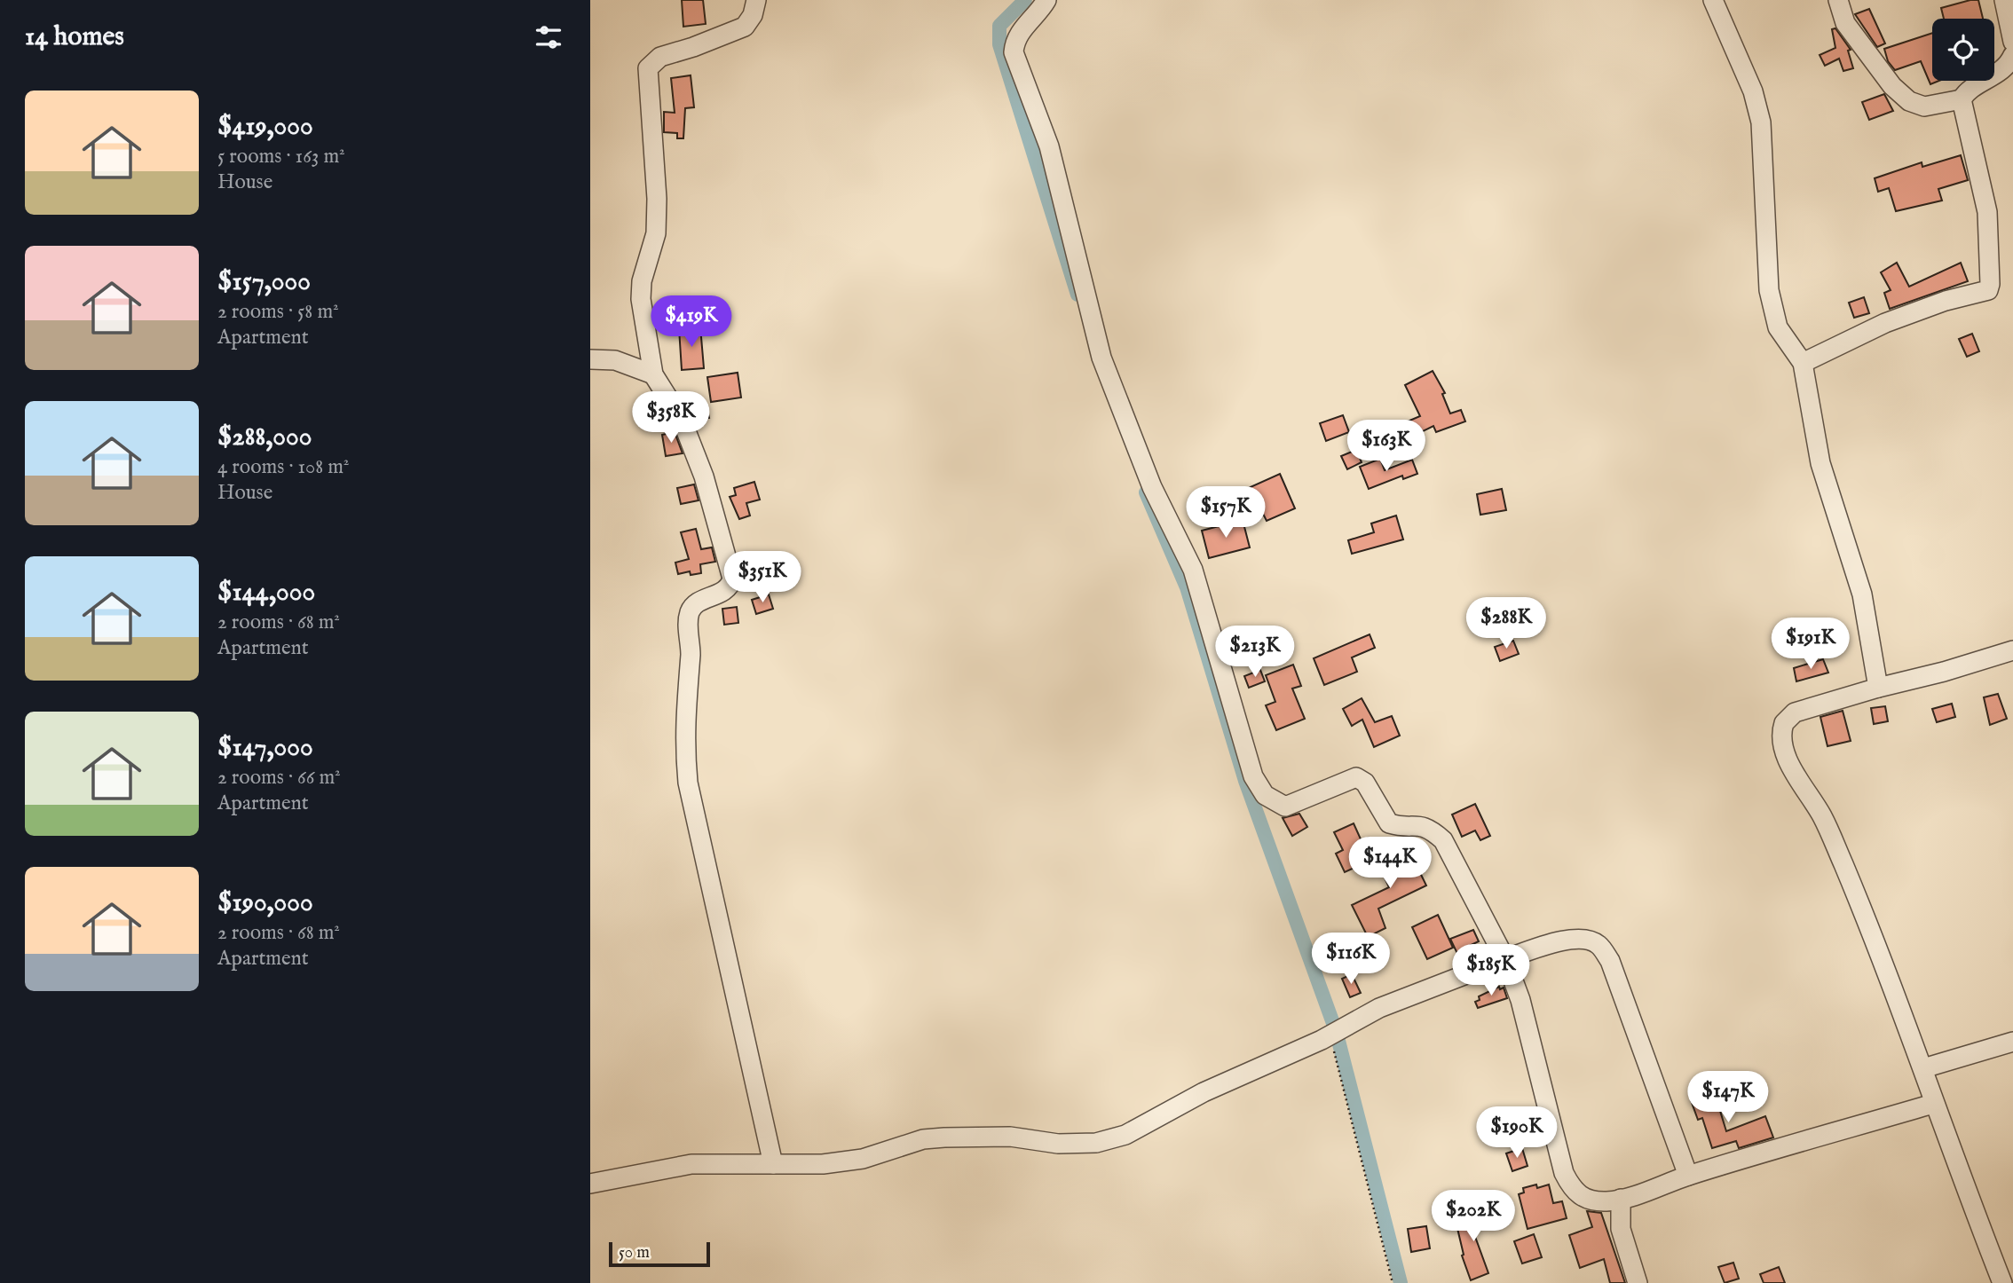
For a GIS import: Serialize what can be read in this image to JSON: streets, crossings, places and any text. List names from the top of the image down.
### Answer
{
  "scale_bar": "50 m",
  "page": {
    "heading": "14 homes",
    "list": [
      {
        "name": "$419,000",
        "note": "5 rooms · 163 m² · House"
      },
      {
        "name": "$157,000",
        "note": "2 rooms · 58 m² · Apartment"
      },
      {
        "name": "$288,000",
        "note": "4 rooms · 108 m² · House"
      },
      {
        "name": "$144,000",
        "note": "2 rooms · 68 m² · Apartment"
      },
      {
        "name": "$147,000",
        "note": "2 rooms · 66 m² · Apartment"
      },
      {
        "name": "$190,000",
        "note": "2 rooms · 68 m² · Apartment"
      }
    ],
    "price": [
      "$419K",
      "$358K",
      "$163K",
      "$157K",
      "$351K",
      "$288K",
      "$191K",
      "$213K",
      "$144K",
      "$116K",
      "$185K",
      "$147K",
      "$190K",
      "$202K"
    ],
    "scale": "50 m"
  }
}
